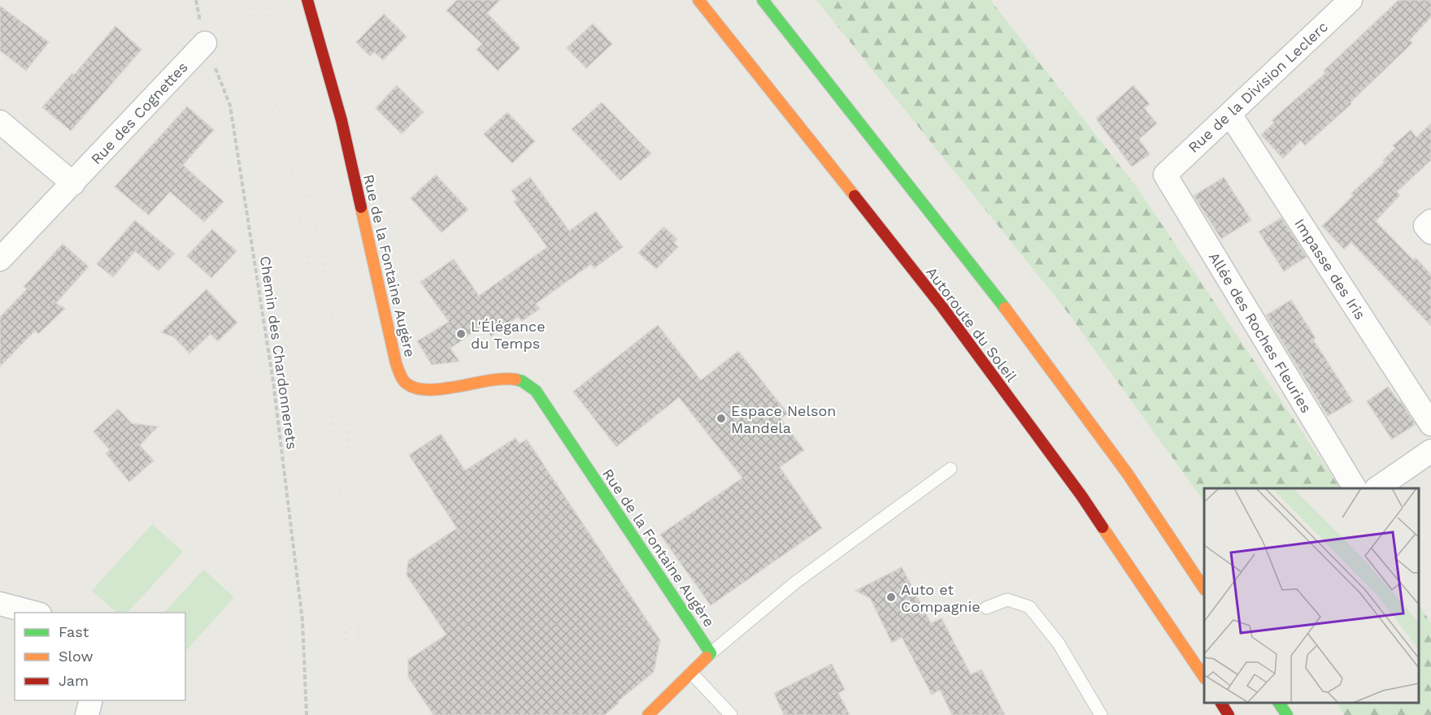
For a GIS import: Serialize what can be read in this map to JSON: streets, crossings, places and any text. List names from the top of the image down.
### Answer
{
  "streets": {
    "main road": ["Rue de la Fontaine Augère", "Autoroute du Soleil"],
    "street": [
      "Rue de la Division Leclerc",
      "Rue des Cognettes",
      "Impasse des Iris",
      "Allée des Roches Fleuries"
    ],
    "path": ["Chemin des Chardonnerets"]
  },
  "crossings": [
    ["Rue de la Division Leclerc", "Impasse des Iris"],
    ["Rue de la Division Leclerc", "Allée des Roches Fleuries"],
    ["Rue des Cognettes", "Chemin des Chardonnerets"]
  ],
  "places": ["L'Élégance du Temps", "Espace Nelson Mandela", "Auto et Compagnie"],
  "legend": ["Fast", "Slow", "Jam"]
}
